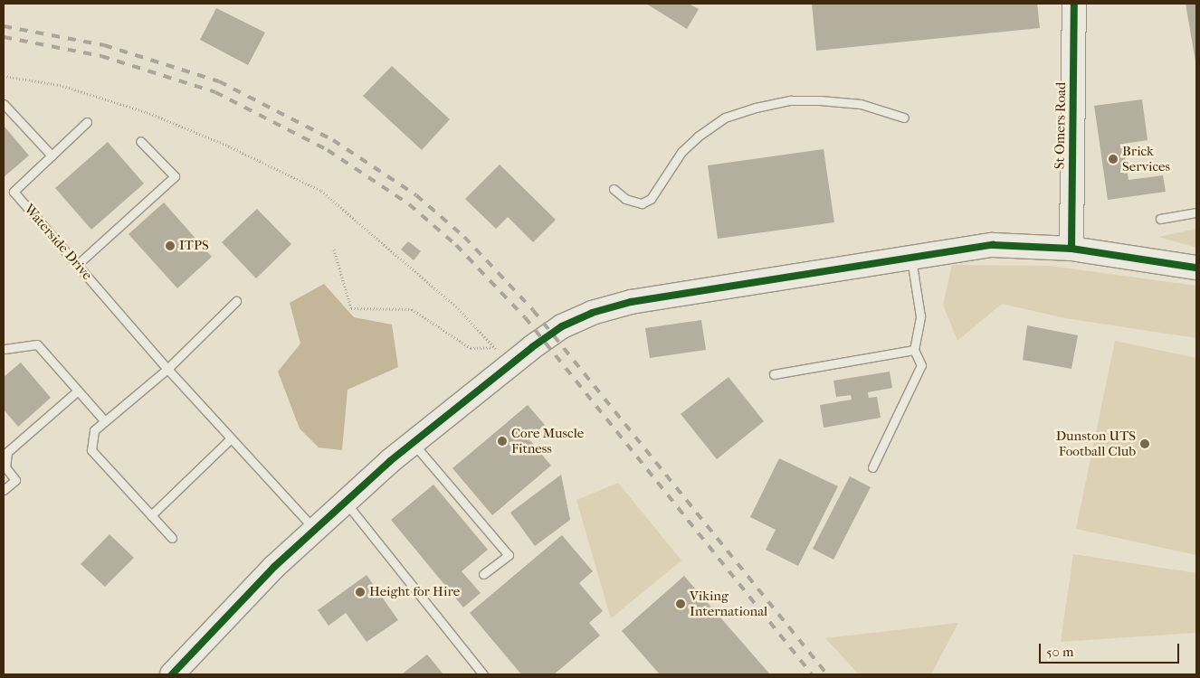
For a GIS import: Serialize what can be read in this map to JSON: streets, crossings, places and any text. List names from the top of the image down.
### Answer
{
  "streets": {
    "street": ["St Omers Road"],
    "lane": ["Waterside Drive"]
  },
  "places": [
    "Brick Services",
    "ITPS",
    "Core Muscle Fitness",
    "Dunston UTS Football Club",
    "Height for Hire",
    "Viking International"
  ],
  "scale_bar": "50 m"
}
